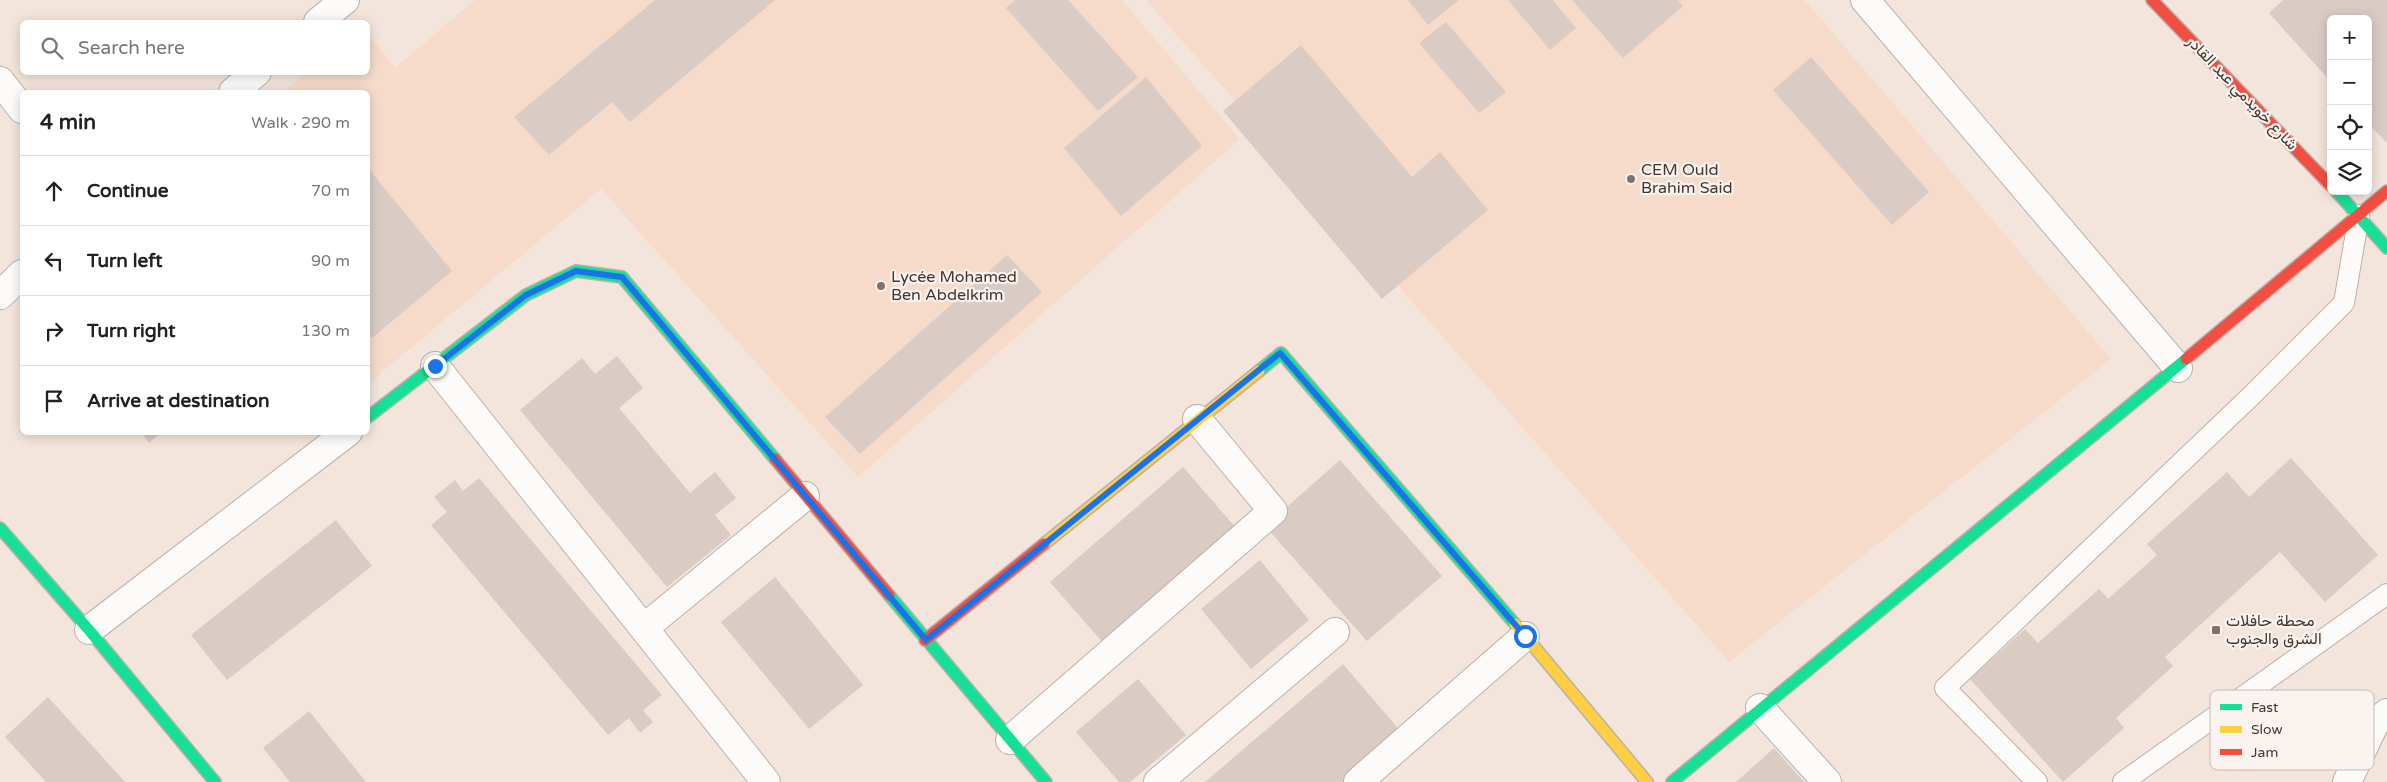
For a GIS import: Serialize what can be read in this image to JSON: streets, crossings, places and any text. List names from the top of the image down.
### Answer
{
  "streets": {
    "street": ["شارع خويدمي عبد القادر"]
  },
  "places": {
    "other": ["CEM Ould Brahim Said", "Lycée Mohamed Ben Abdelkrim"],
    "transit": ["محطة حافلات الشرق والجنوب"]
  },
  "legend": ["Fast", "Slow", "Jam"],
  "page": {
    "map_buttons": ["+", "−"],
    "search": "Search here",
    "heading": ["4 min", "Walk · 290 m"],
    "list": [
      ["Continue", "70 m"],
      ["Turn left", "90 m"],
      ["Turn right", "130 m"],
      "Arrive at destination"
    ]
  }
}
